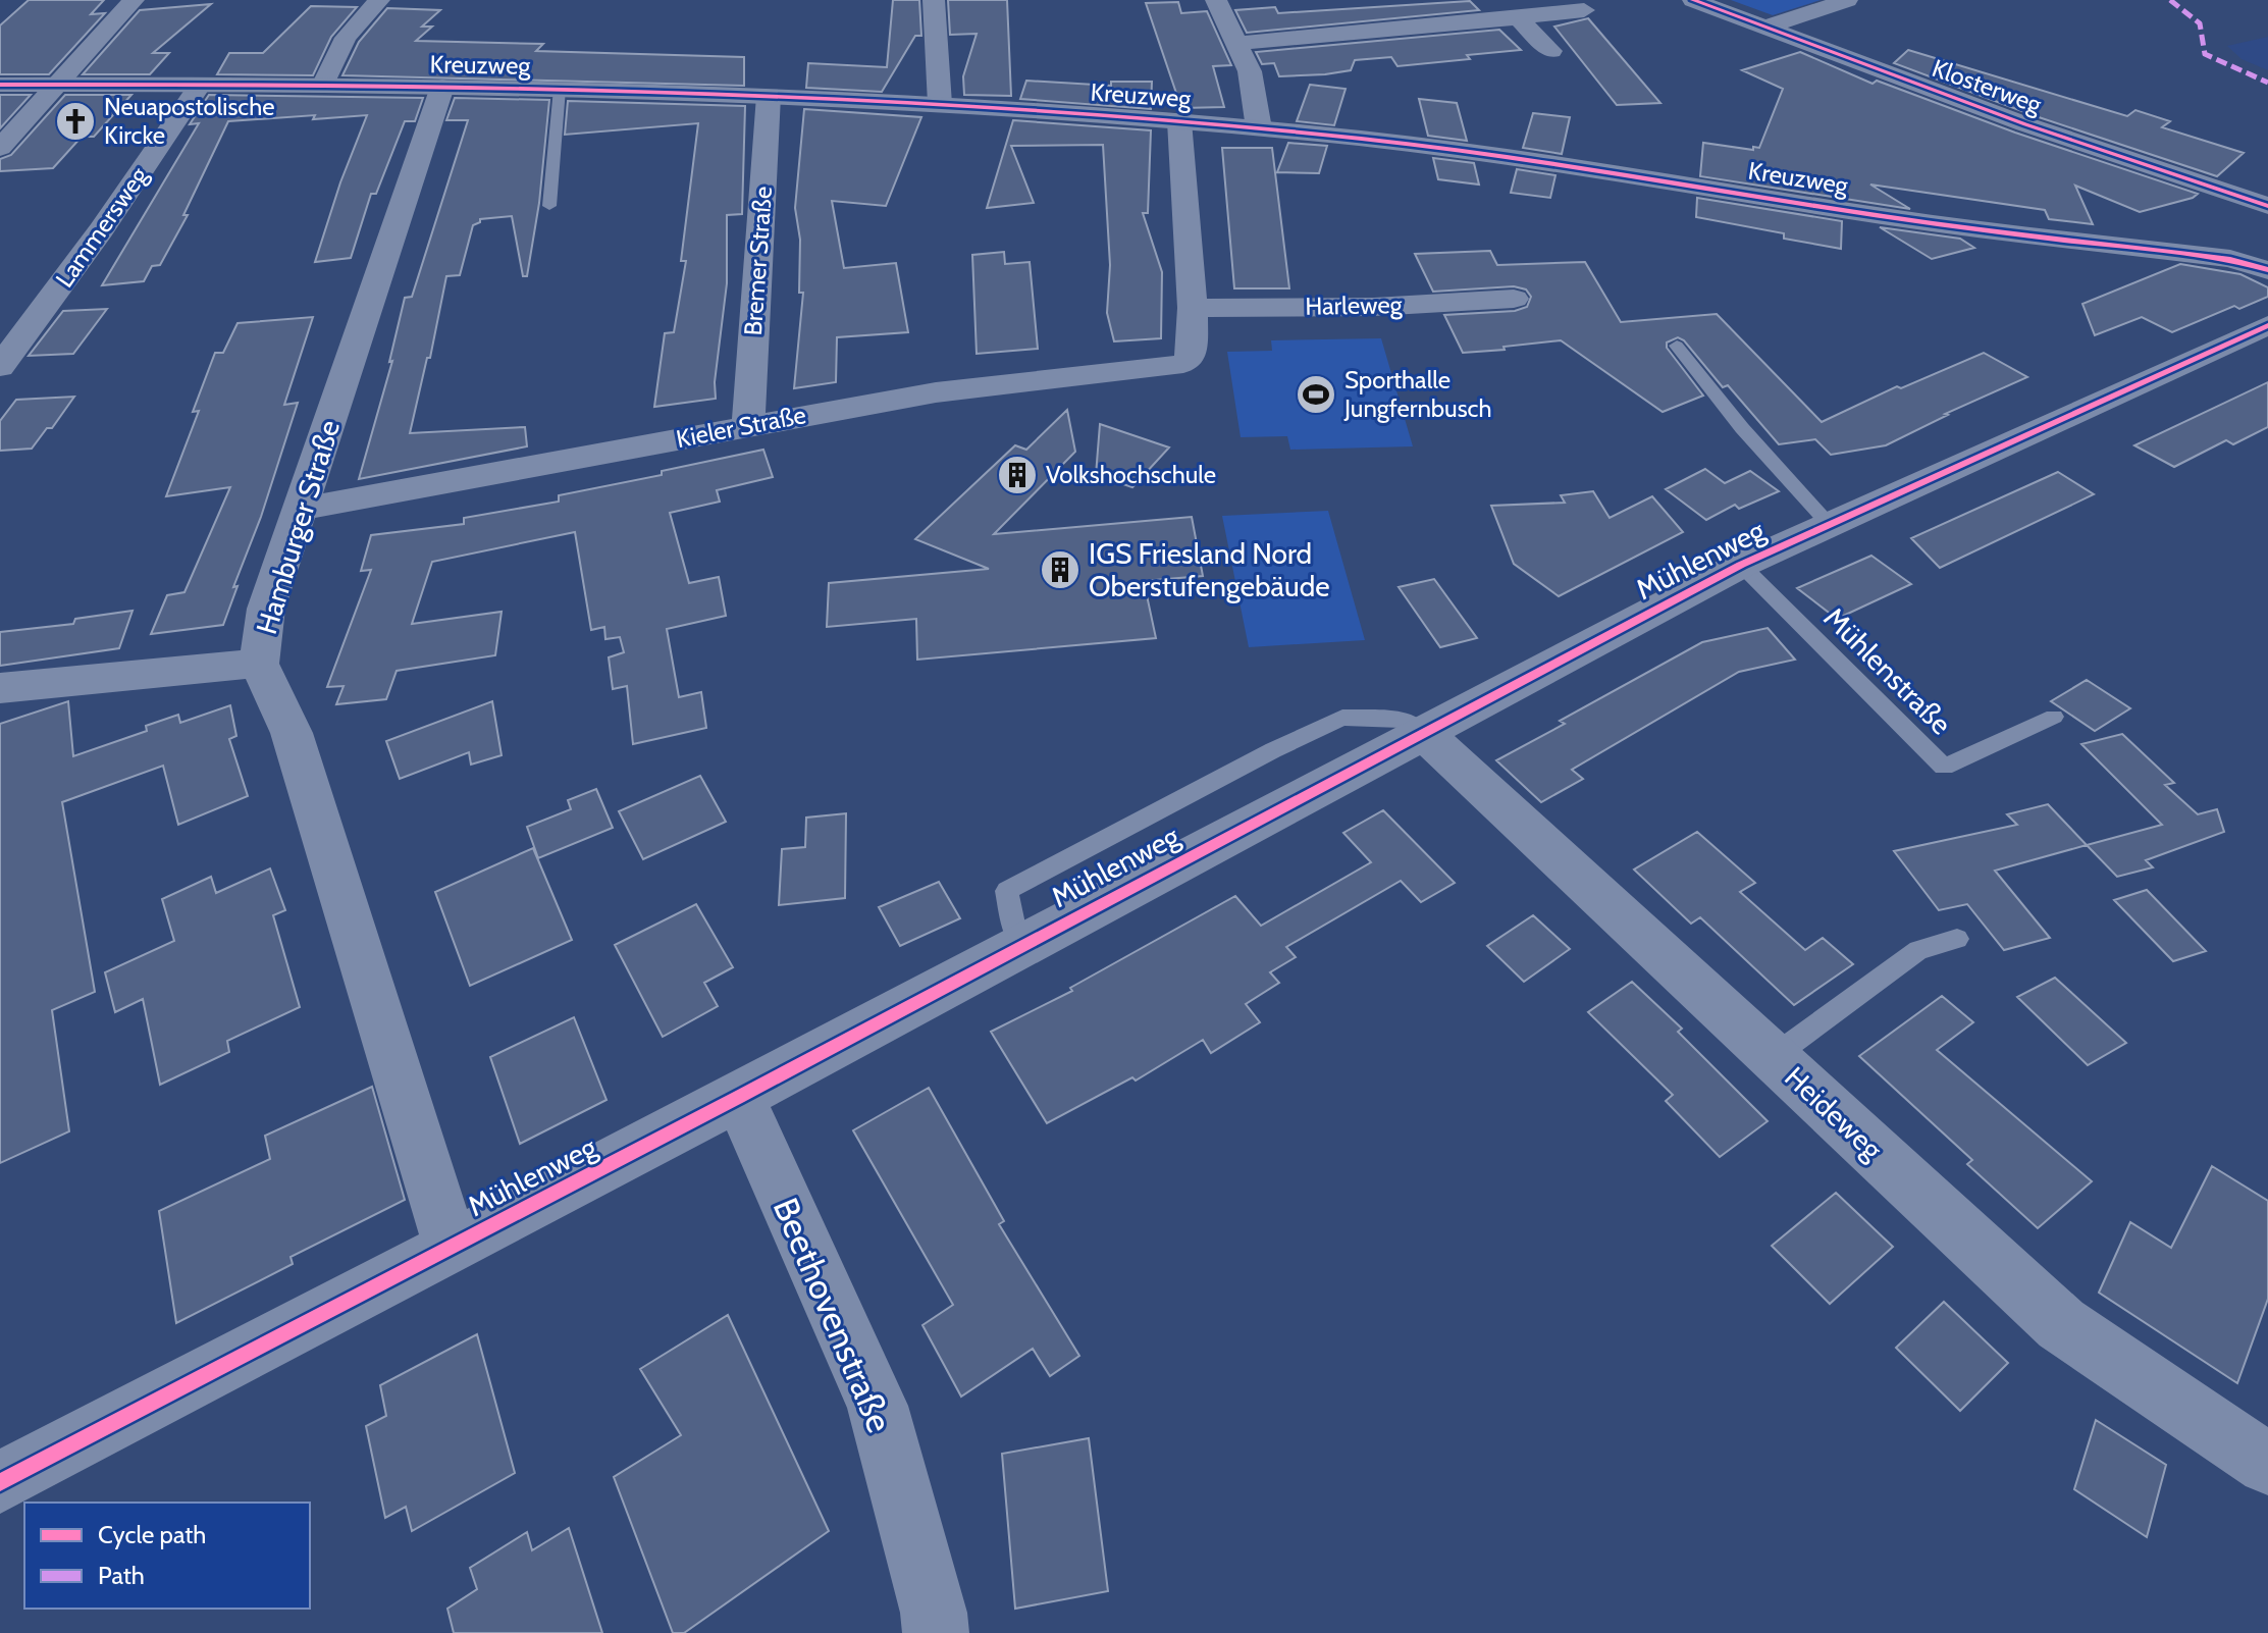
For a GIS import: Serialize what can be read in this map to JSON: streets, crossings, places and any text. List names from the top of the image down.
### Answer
{
  "streets": {
    "street": [
      "Kreuzweg",
      "Klosterweg",
      "Lammersweg",
      "Bremer Straße",
      "Harleweg",
      "Kieler Straße",
      "Hamburger Straße",
      "Mühlenweg",
      "Heideweg",
      "Beethovenstraße"
    ],
    "lane": ["Mühlenstraße"]
  },
  "crossings": [
    ["Kreuzweg", "Lammersweg"],
    ["Kreuzweg", "Bremer Straße"],
    ["Kreuzweg", "Hamburger Straße"],
    ["Bremer Straße", "Kieler Straße"],
    ["Harleweg", "Kieler Straße"],
    ["Kieler Straße", "Hamburger Straße"],
    ["Hamburger Straße", "Mühlenweg"],
    ["Mühlenweg", "Mühlenstraße"],
    ["Mühlenweg", "Heideweg"],
    ["Mühlenweg", "Beethovenstraße"]
  ],
  "places": {
    "church": ["Neuapostolische Kircke"],
    "sports": ["Sporthalle Jungfernbusch"],
    "building": ["Volkshochschule", "IGS Friesland Nord Oberstufengebäude"]
  },
  "legend": ["Cycle path", "Path"]
}
